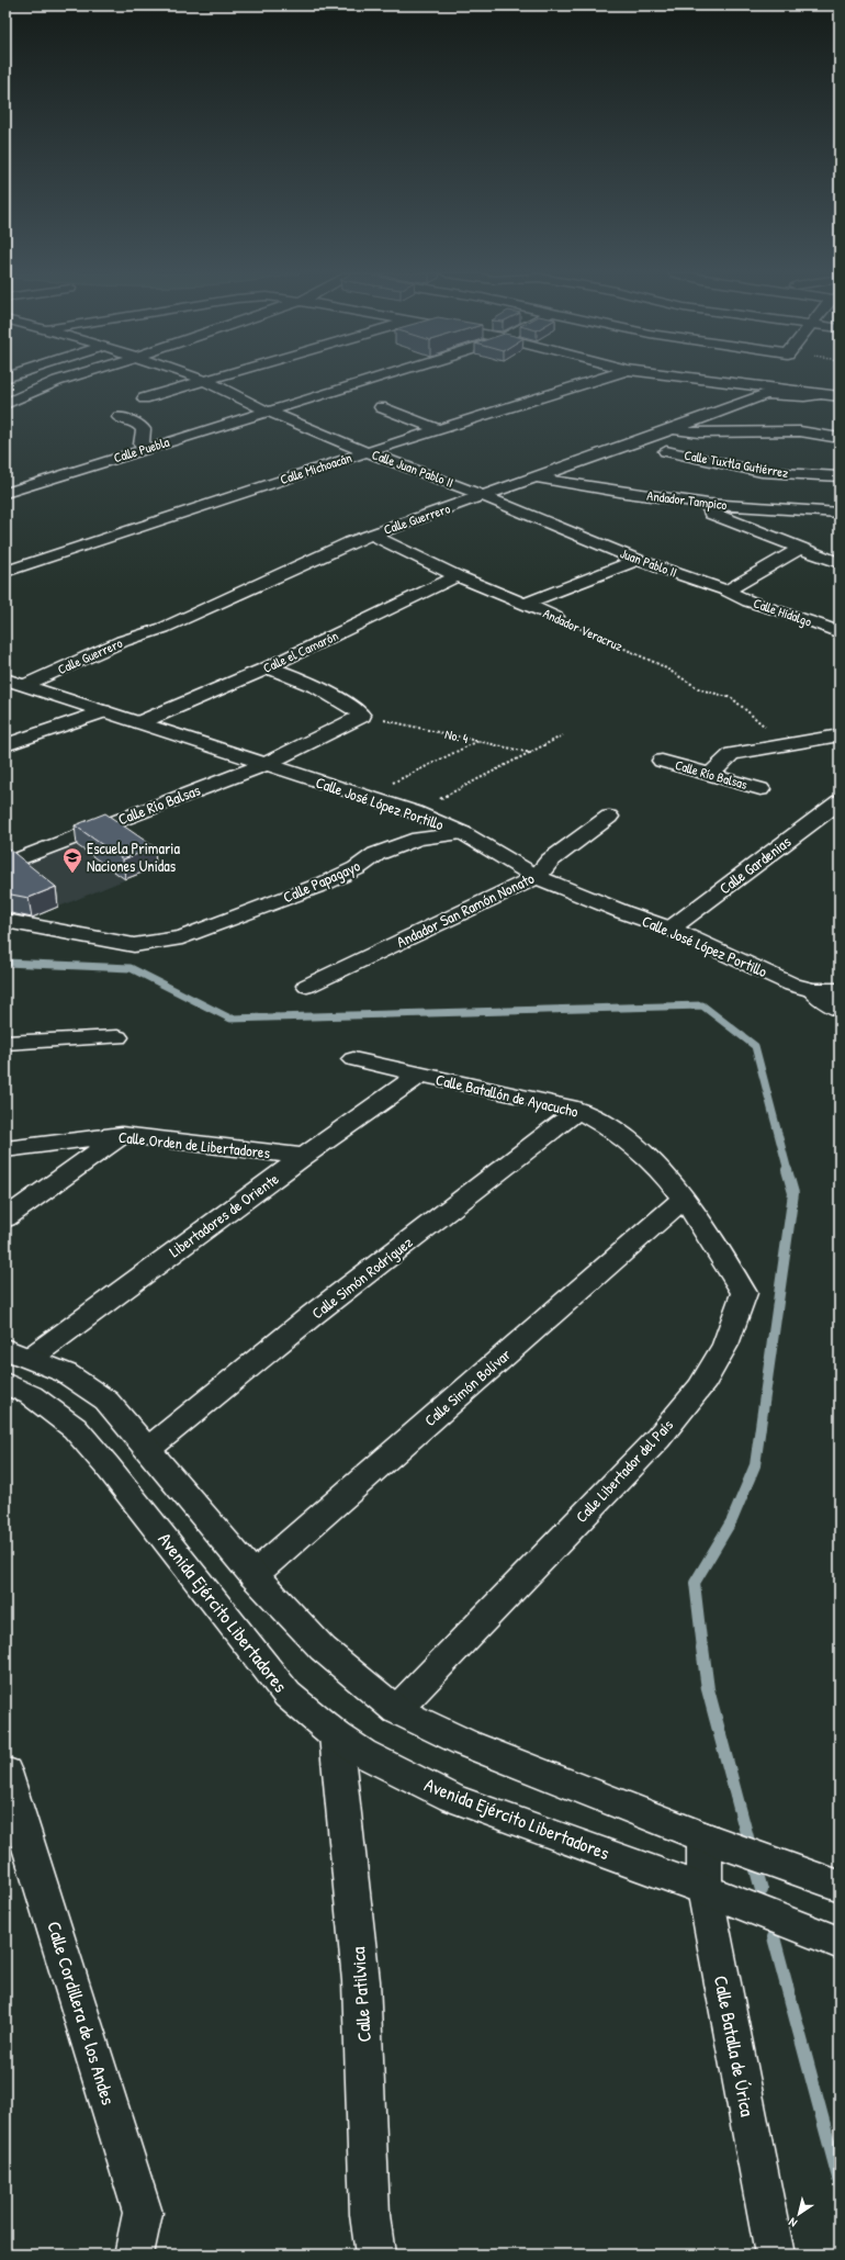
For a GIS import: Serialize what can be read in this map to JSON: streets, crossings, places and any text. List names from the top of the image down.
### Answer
{
  "streets": {
    "street": [
      "Calle Puebla",
      "Calle Tuxtla Gutiérrez",
      "Calle Michoacán",
      "Calle Juan Pablo II",
      "Andador Tampico",
      "Calle Guerrero",
      "Juan Pablo II",
      "Calle Hidalgo",
      "Andador Veracruz",
      "Calle el Camarón",
      "Calle Río Balsas",
      "Calle José López Portillo",
      "Calle Gardenias",
      "Calle Papagayo",
      "Andador San Ramón Nonato",
      "Calle Batallón de Ayacucho",
      "Calle Orden de Libertadores",
      "Libertadores de Oriente",
      "Calle Simón Rodríguez",
      "Calle Simón Bolívar",
      "Calle Libertador del País",
      "Avenida Ejército Libertadores",
      "Calle Patilvica",
      "Calle Cordillera de los Andes",
      "Calle Batalla de Úrica"
    ],
    "path": ["No. 4"]
  },
  "crossings": [
    ["Calle Puebla", "Calle Juan Pablo II"],
    ["Calle Michoacán", "Calle Juan Pablo II"],
    ["Calle Juan Pablo II", "Calle Guerrero"],
    ["Calle Juan Pablo II", "Juan Pablo II"],
    ["Andador Tampico", "Calle Guerrero"],
    ["Calle Guerrero", "Andador Veracruz"],
    ["Calle Guerrero", "Calle José López Portillo"],
    ["Juan Pablo II", "Calle Hidalgo"],
    ["Andador Veracruz", "Calle el Camarón"],
    ["Calle el Camarón", "Calle José López Portillo"],
    ["Calle Río Balsas", "Calle José López Portillo"],
    ["Calle José López Portillo", "Calle Gardenias"],
    ["Calle José López Portillo", "Calle Papagayo"],
    ["Calle José López Portillo", "Andador San Ramón Nonato"],
    ["Calle Batallón de Ayacucho", "Libertadores de Oriente"],
    ["Calle Batallón de Ayacucho", "Calle Simón Rodríguez"],
    ["Calle Batallón de Ayacucho", "Calle Simón Bolívar"],
    ["Calle Batallón de Ayacucho", "Calle Libertador del País"],
    ["Calle Orden de Libertadores", "Libertadores de Oriente"],
    ["Calle Simón Bolívar", "Calle Libertador del País"],
    ["Avenida Ejército Libertadores", "Calle Patilvica"],
    ["Avenida Ejército Libertadores", "Calle Batalla de Úrica"]
  ],
  "places": {
    "school or university": ["Escuela Primaria Naciones Unidas"]
  },
  "north": "bottom left"
}
